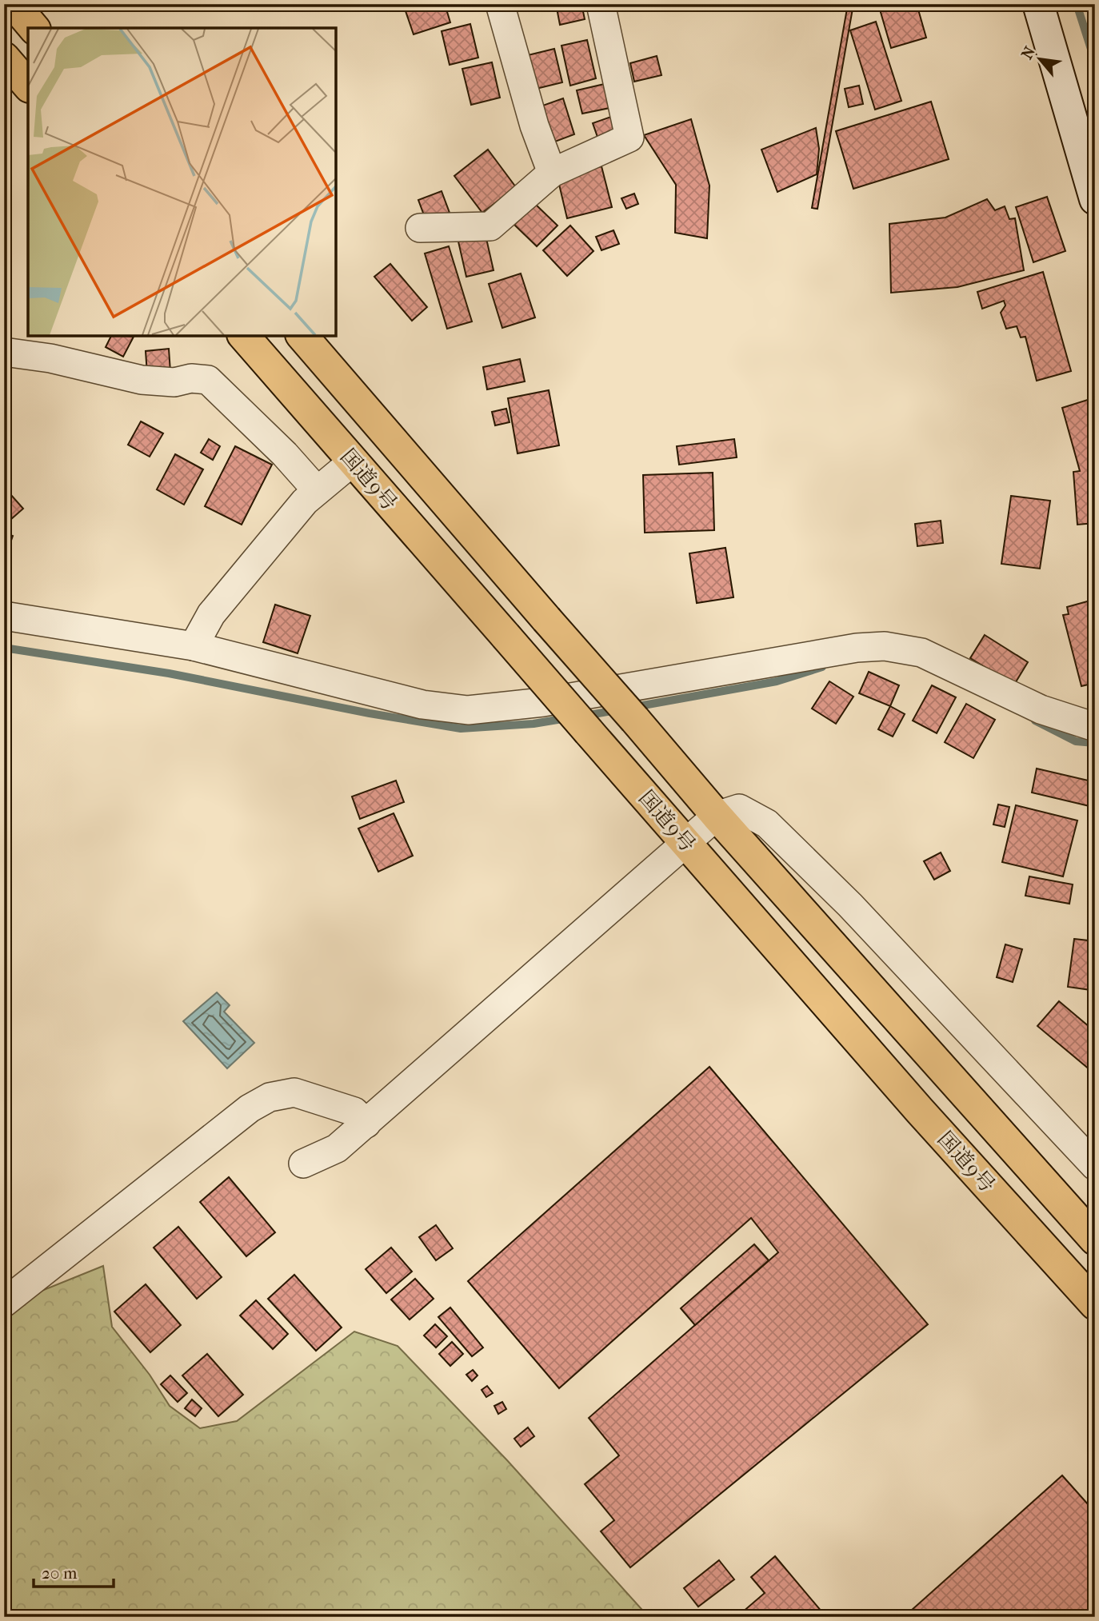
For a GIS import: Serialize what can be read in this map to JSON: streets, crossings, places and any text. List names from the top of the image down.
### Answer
{
  "streets": {
    "highway": ["国道9号"]
  },
  "scale_bar": "20 m",
  "north": "top left"
}
